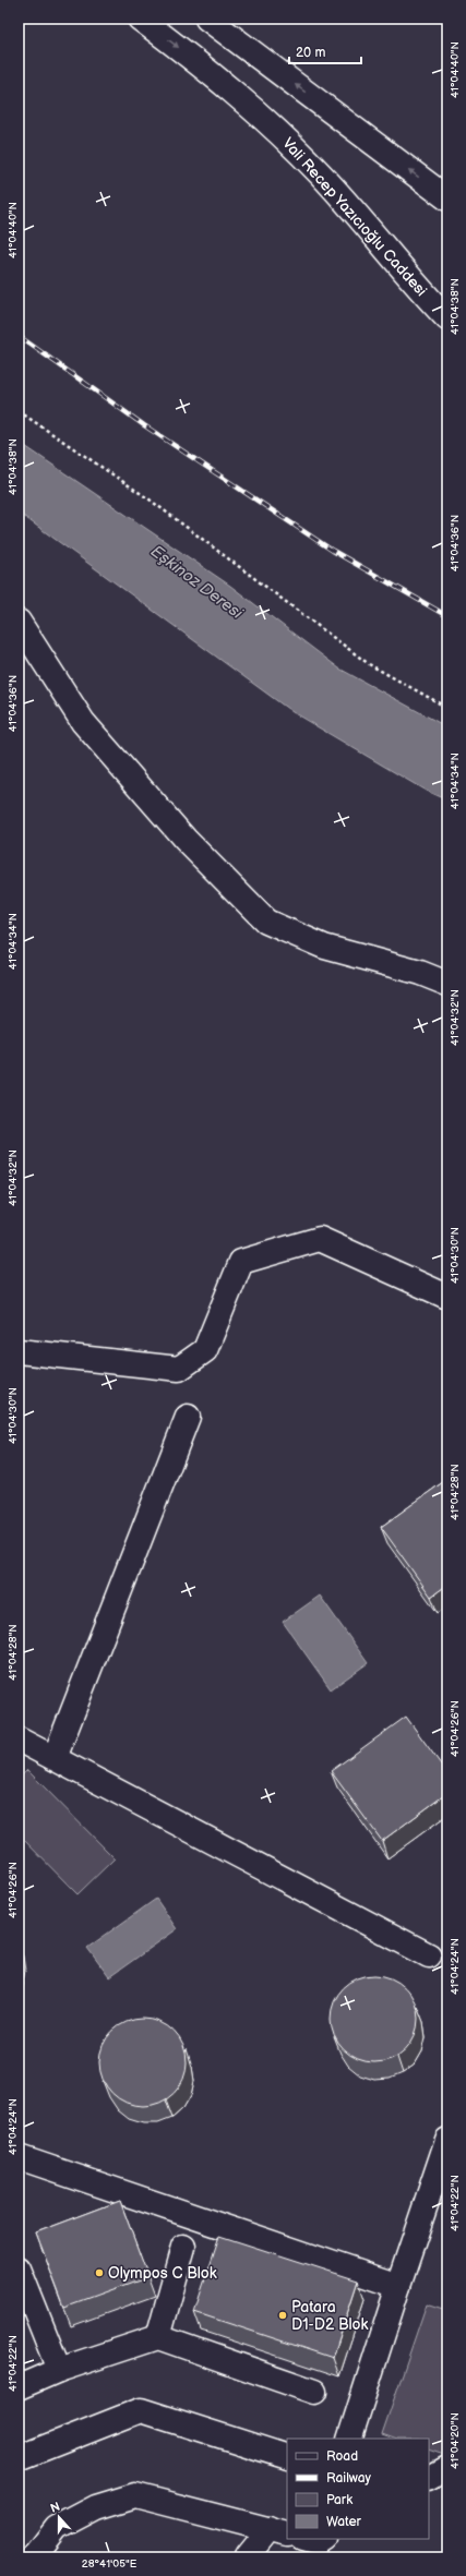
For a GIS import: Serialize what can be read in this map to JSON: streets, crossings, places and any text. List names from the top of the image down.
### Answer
{
  "streets": {
    "street": ["Vali Recep Yazıcıoğlu Caddesi"]
  },
  "water": ["Eşkinoz Deresi"],
  "places": ["Olympos C Blok", "Patara D1-D2 Blok"],
  "legend": [
    "Road",
    "Railway",
    "Park",
    "Water"
  ],
  "scale_bar": "20 m",
  "north": "top",
  "coordinates": [
    "41°04'40\"N",
    "41°04'38\"N",
    "41°04'36\"N",
    "41°04'34\"N",
    "41°04'32\"N",
    "41°04'30\"N",
    "41°04'28\"N",
    "41°04'26\"N",
    "41°04'24\"N",
    "41°04'22\"N",
    "41°04'20\"N",
    "28°41'05\"E"
  ]
}
